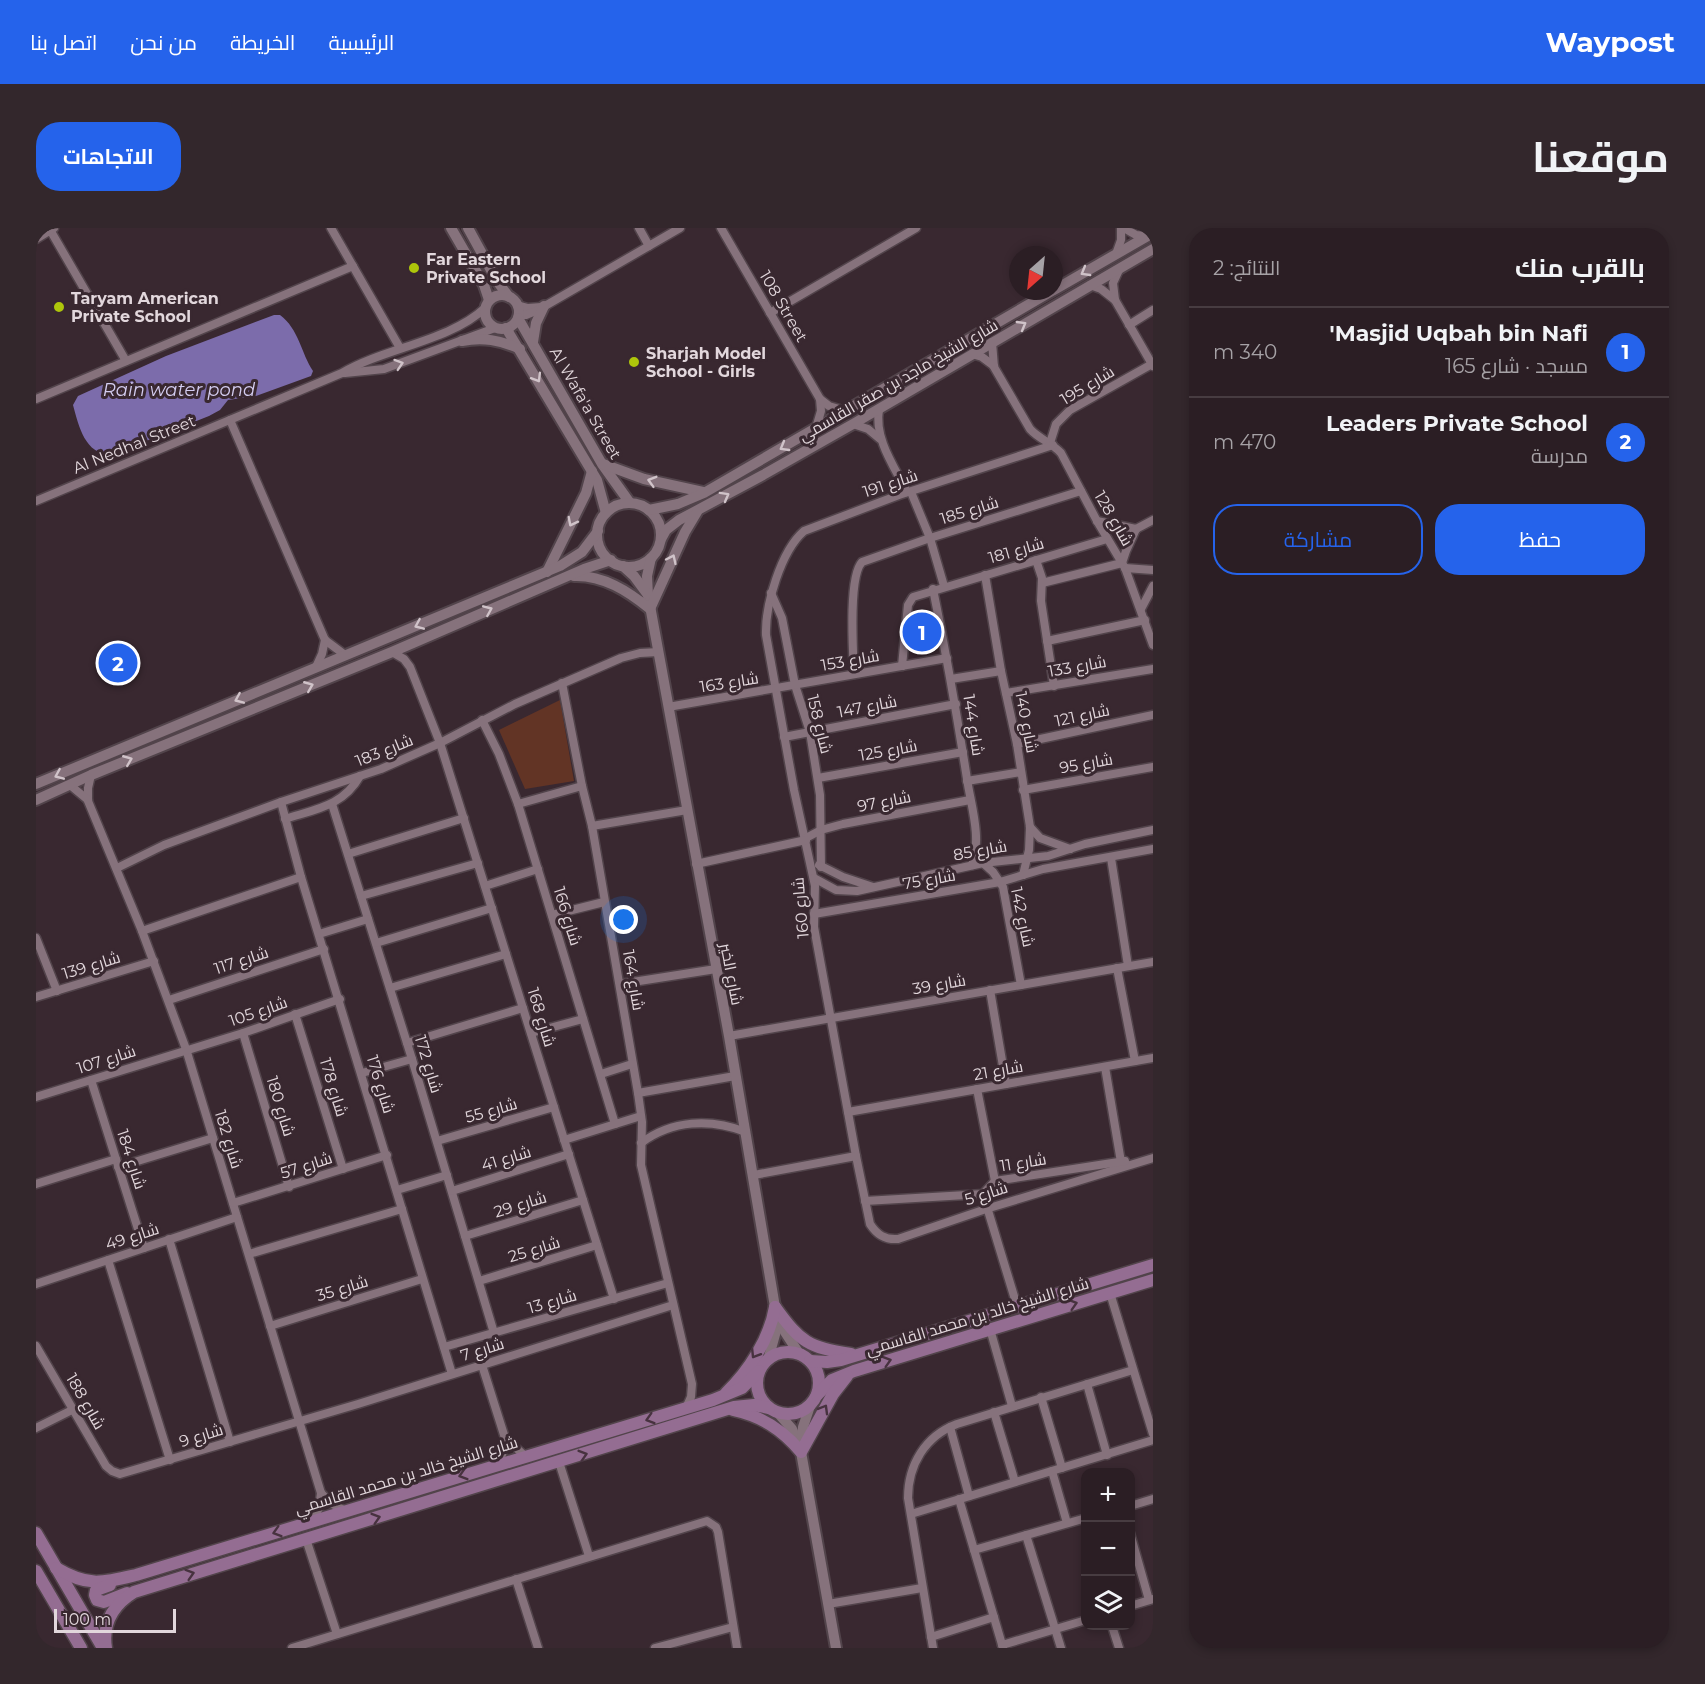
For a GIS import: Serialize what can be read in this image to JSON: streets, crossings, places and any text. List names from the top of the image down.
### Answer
{
  "streets": {
    "main road": ["شارع الشيخ خالد بن محمد القاسمي"],
    "street": [
      "108 Street",
      "شارع الشيخ ماجد بن صقر القاسمي",
      "شارع 195",
      "Al Wafa'a Street",
      "Al Nedhal Street",
      "شارع 191",
      "شارع 185",
      "شارع 128",
      "شارع 181",
      "شارع 153",
      "شارع 133",
      "شارع 163",
      "شارع 147",
      "شارع 121",
      "شارع 140",
      "شارع 158",
      "شارع 144",
      "شارع 183",
      "شارع 125",
      "شارع 95",
      "شارع 97",
      "شارع 85",
      "شارع 75",
      "شارع 160",
      "شارع 166",
      "شارع 142",
      "شارع 117",
      "شارع 139",
      "شارع الخير",
      "شارع 164",
      "شارع 39",
      "شارع 105",
      "شارع 168",
      "شارع 107",
      "شارع 172",
      "شارع 21",
      "شارع 176",
      "شارع 178",
      "شارع 180",
      "شارع 55",
      "شارع 182",
      "شارع 41",
      "شارع 184",
      "شارع 11",
      "شارع 57",
      "شارع 5",
      "شارع 29",
      "شارع 49",
      "شارع 25",
      "شارع 35",
      "شارع 13",
      "شارع 7",
      "شارع 188",
      "شارع 9"
    ]
  },
  "crossings": [
    ["شارع الشيخ ماجد بن صقر القاسمي", "Al Wafa'a Street"],
    ["شارع الشيخ ماجد بن صقر القاسمي", "شارع الخير"],
    ["شارع 195", "شارع 191"],
    ["شارع 195", "شارع 128"],
    ["Al Wafa'a Street", "Al Nedhal Street"],
    ["Al Wafa'a Street", "شارع الخير"],
    ["شارع 191", "شارع 128"],
    ["شارع 191", "شارع 158"],
    ["شارع 191", "شارع 160"],
    ["شارع 185", "شارع 128"],
    ["شارع 185", "شارع 153"],
    ["شارع 128", "شارع 181"],
    ["شارع 181", "شارع 153"],
    ["شارع 181", "شارع 140"],
    ["شارع 181", "شارع 144"],
    ["شارع 153", "شارع 163"],
    ["شارع 153", "شارع 158"],
    ["شارع 153", "شارع 144"],
    ["شارع 133", "شارع 140"],
    ["شارع 163", "شارع 158"],
    ["شارع 163", "شارع 160"],
    ["شارع 163", "شارع الخير"],
    ["شارع 147", "شارع 158"],
    ["شارع 147", "شارع 144"],
    ["شارع 147", "شارع 160"],
    ["شارع 121", "شارع 140"],
    ["شارع 140", "شارع 95"],
    ["شارع 140", "شارع 85"],
    ["شارع 140", "شارع 75"],
    ["شارع 158", "شارع 125"],
    ["شارع 158", "شارع 97"],
    ["شارع 158", "شارع 160"],
    ["شارع 144", "شارع 125"],
    ["شارع 144", "شارع 97"],
    ["شارع 144", "شارع 85"],
    ["شارع 183", "شارع 166"],
    ["شارع 183", "شارع الخير"],
    ["شارع 183", "شارع 164"],
    ["شارع 183", "شارع 168"],
    ["شارع 183", "شارع 176"],
    ["شارع 183", "شارع 182"],
    ["شارع 97", "شارع 160"],
    ["شارع 97", "شارع الخير"],
    ["شارع 85", "شارع 160"],
    ["شارع 85", "شارع 142"],
    ["شارع 75", "شارع 160"],
    ["شارع 75", "شارع 142"],
    ["شارع 160", "شارع 39"],
    ["شارع 160", "شارع 21"],
    ["شارع 160", "شارع 5"],
    ["شارع 142", "شارع 39"],
    ["شارع 117", "شارع 176"],
    ["شارع 117", "شارع 182"],
    ["شارع 139", "شارع 182"],
    ["شارع الخير", "شارع 39"],
    ["شارع الخير", "شارع الشيخ خالد بن محمد القاسمي"],
    ["شارع 164", "شارع 13"],
    ["شارع 164", "شارع 7"],
    ["شارع 105", "شارع 107"],
    ["شارع 105", "شارع 176"],
    ["شارع 105", "شارع 178"],
    ["شارع 105", "شارع 180"],
    ["شارع 105", "شارع 182"],
    ["شارع 168", "شارع 55"],
    ["شارع 168", "شارع 41"],
    ["شارع 168", "شارع 29"],
    ["شارع 168", "شارع 25"],
    ["شارع 168", "شارع 13"],
    ["شارع 107", "شارع 182"],
    ["شارع 107", "شارع 184"],
    ["شارع 172", "شارع 55"],
    ["شارع 172", "شارع 41"],
    ["شارع 172", "شارع 29"],
    ["شارع 172", "شارع 25"],
    ["شارع 172", "شارع 13"],
    ["شارع 176", "شارع 57"],
    ["شارع 176", "شارع 35"],
    ["شارع 176", "شارع 13"],
    ["شارع 176", "شارع 7"],
    ["شارع 178", "شارع 57"],
    ["شارع 180", "شارع 57"],
    ["شارع 182", "شارع 57"],
    ["شارع 182", "شارع 49"],
    ["شارع 182", "شارع 35"],
    ["شارع 182", "شارع 7"],
    ["شارع 182", "شارع 9"],
    ["شارع 184", "شارع 49"],
    ["شارع 11", "شارع 5"],
    ["شارع 7", "شارع 9"],
    ["شارع 188", "شارع 9"]
  ],
  "water": ["Rain water pond"],
  "places": ["Far Eastern Private School", "Taryam American Private School", "Sharjah Model School - Girls"],
  "scale_bar": "100 m",
  "north": "bottom left",
  "page": {
    "header": "Waypost",
    "nav": [
      "الرئيسية",
      "الخريطة",
      "من نحن",
      "اتصل بنا"
    ],
    "title": "موقعنا",
    "buttons": [
      "الاتجاهات",
      ["حفظ", "مشاركة"]
    ],
    "heading": ["بالقرب منك", "النتائج: 2"],
    "list": [
      {
        "mark": "1",
        "name": "Masjid Uqbah bin Nafi'",
        "note": "مسجد · شارع 165",
        "value": "340 m"
      },
      {
        "mark": "2",
        "name": "Leaders Private School",
        "note": "مدرسة",
        "value": "470 m"
      }
    ],
    "pins": ["1", "2"],
    "map_buttons": ["+", "−"],
    "scale": "100 m"
  }
}
